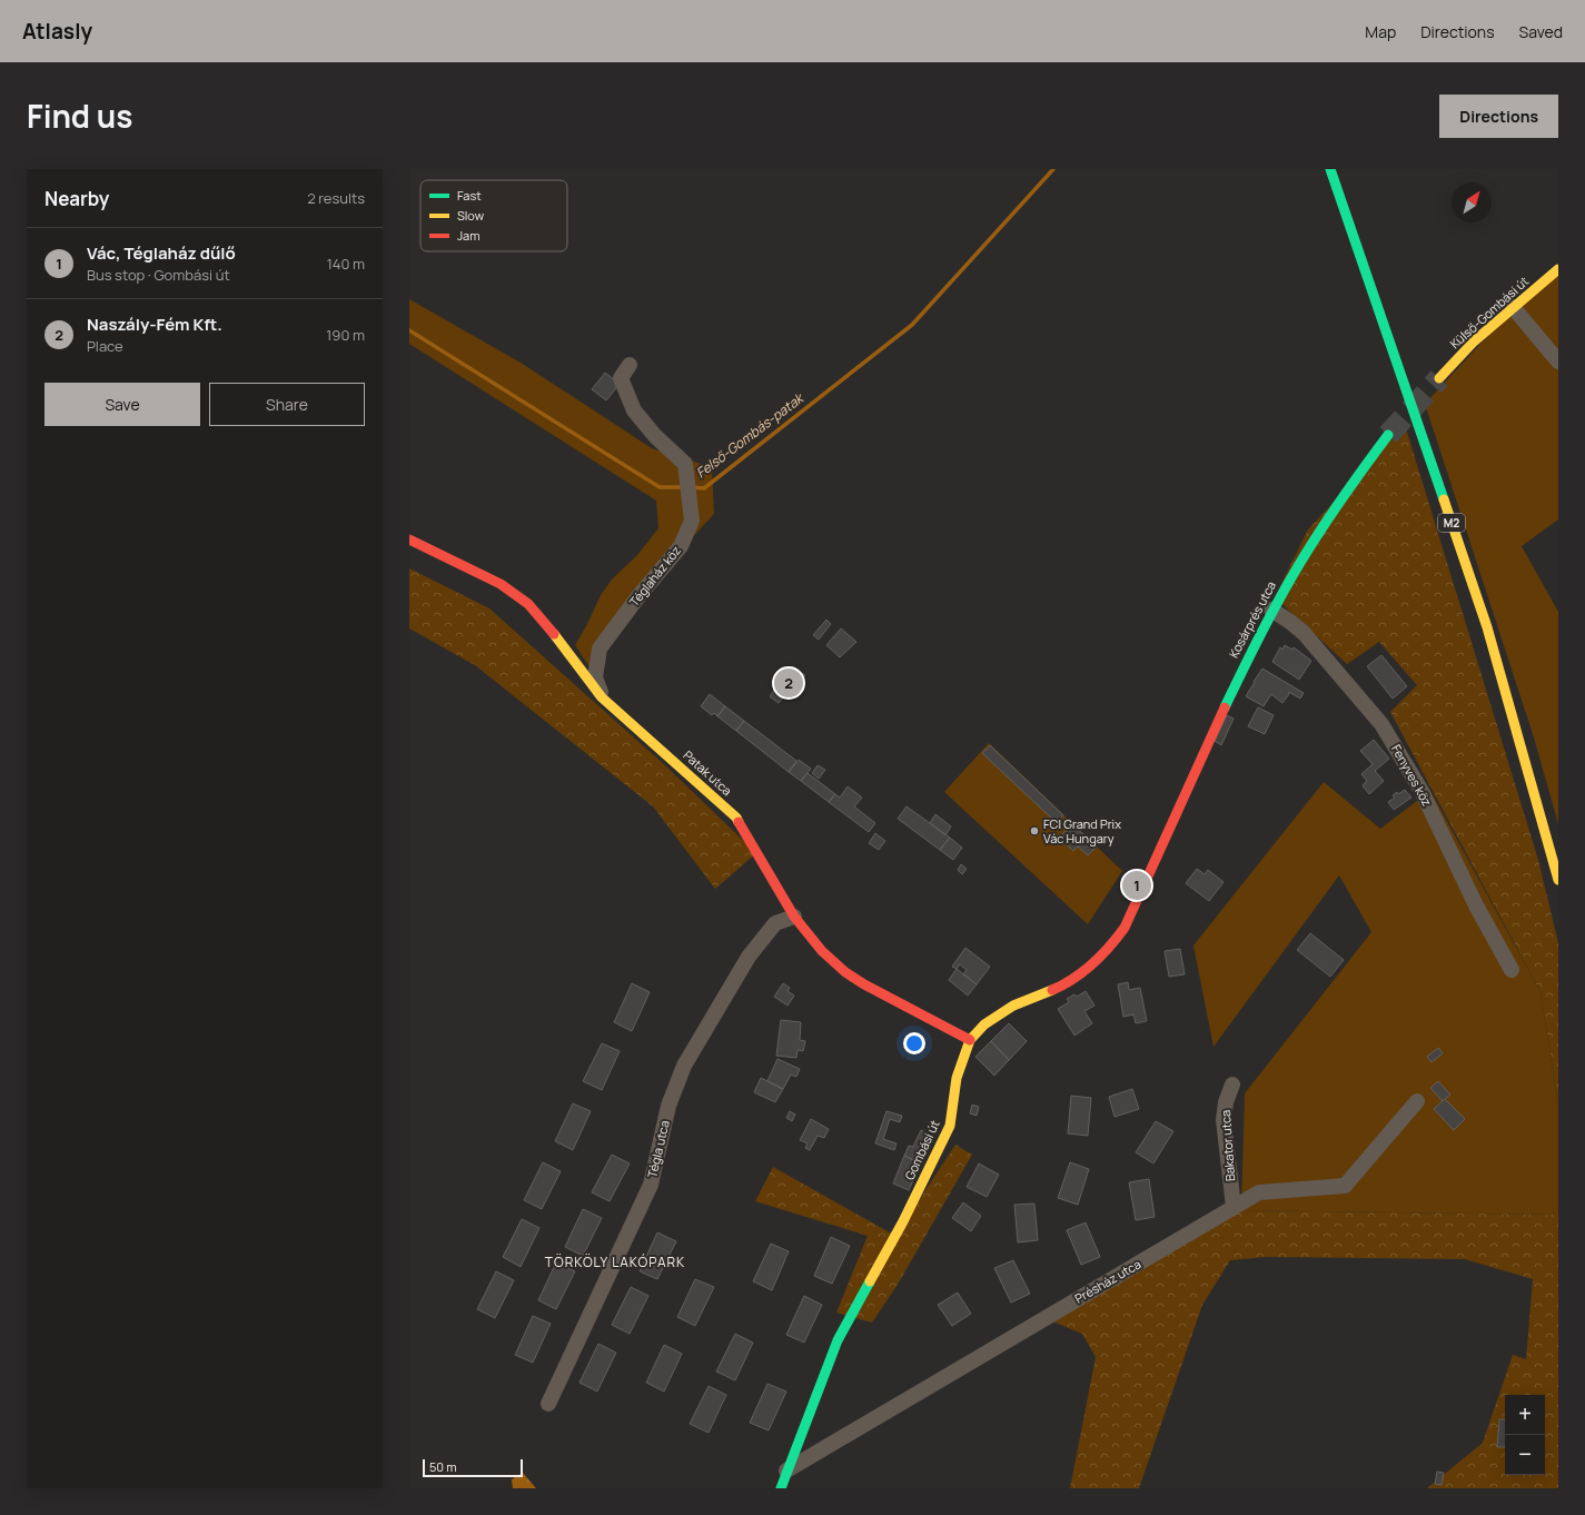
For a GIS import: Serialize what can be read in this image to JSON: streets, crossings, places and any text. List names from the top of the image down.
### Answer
{
  "streets": {
    "main road": [
      "Külső-Gombási út",
      "M2",
      "Kosárprés utca",
      "Patak utca",
      "Gombási út"
    ],
    "street": [
      "Téglaház köz",
      "Fenyves köz",
      "Bakator utca",
      "Tégla utca",
      "Présház utca"
    ]
  },
  "crossings": [
    ["Téglaház köz", "Patak utca"],
    ["Kosárprés utca", "Fenyves köz"],
    ["Kosárprés utca", "Gombási út"],
    ["Patak utca", "Tégla utca"],
    ["Patak utca", "Gombási út"],
    ["Bakator utca", "Présház utca"],
    ["Gombási út", "Présház utca"]
  ],
  "districts": ["TÖRKÖLY LAKÓPARK"],
  "water": ["Felső-Gombás-patak"],
  "places": ["FCI Grand Prix Vác Hungary"],
  "legend": ["Fast", "Slow", "Jam"],
  "scale_bar": "50 m",
  "north": "top right",
  "page": {
    "header": "Atlasly",
    "nav": ["Map", "Directions", "Saved"],
    "title": "Find us",
    "buttons": [
      "Directions",
      ["Save", "Share"]
    ],
    "heading": ["Nearby", "2 results"],
    "list": [
      {
        "mark": "1",
        "name": "Vác, Téglaház dűlő",
        "note": "Bus stop · Gombási út",
        "value": "140 m"
      },
      {
        "mark": "2",
        "name": "Naszály-Fém Kft.",
        "note": "Place",
        "value": "190 m"
      }
    ],
    "pins": ["2", "1"],
    "map_buttons": ["+", "−"],
    "scale": "50 m"
  }
}
